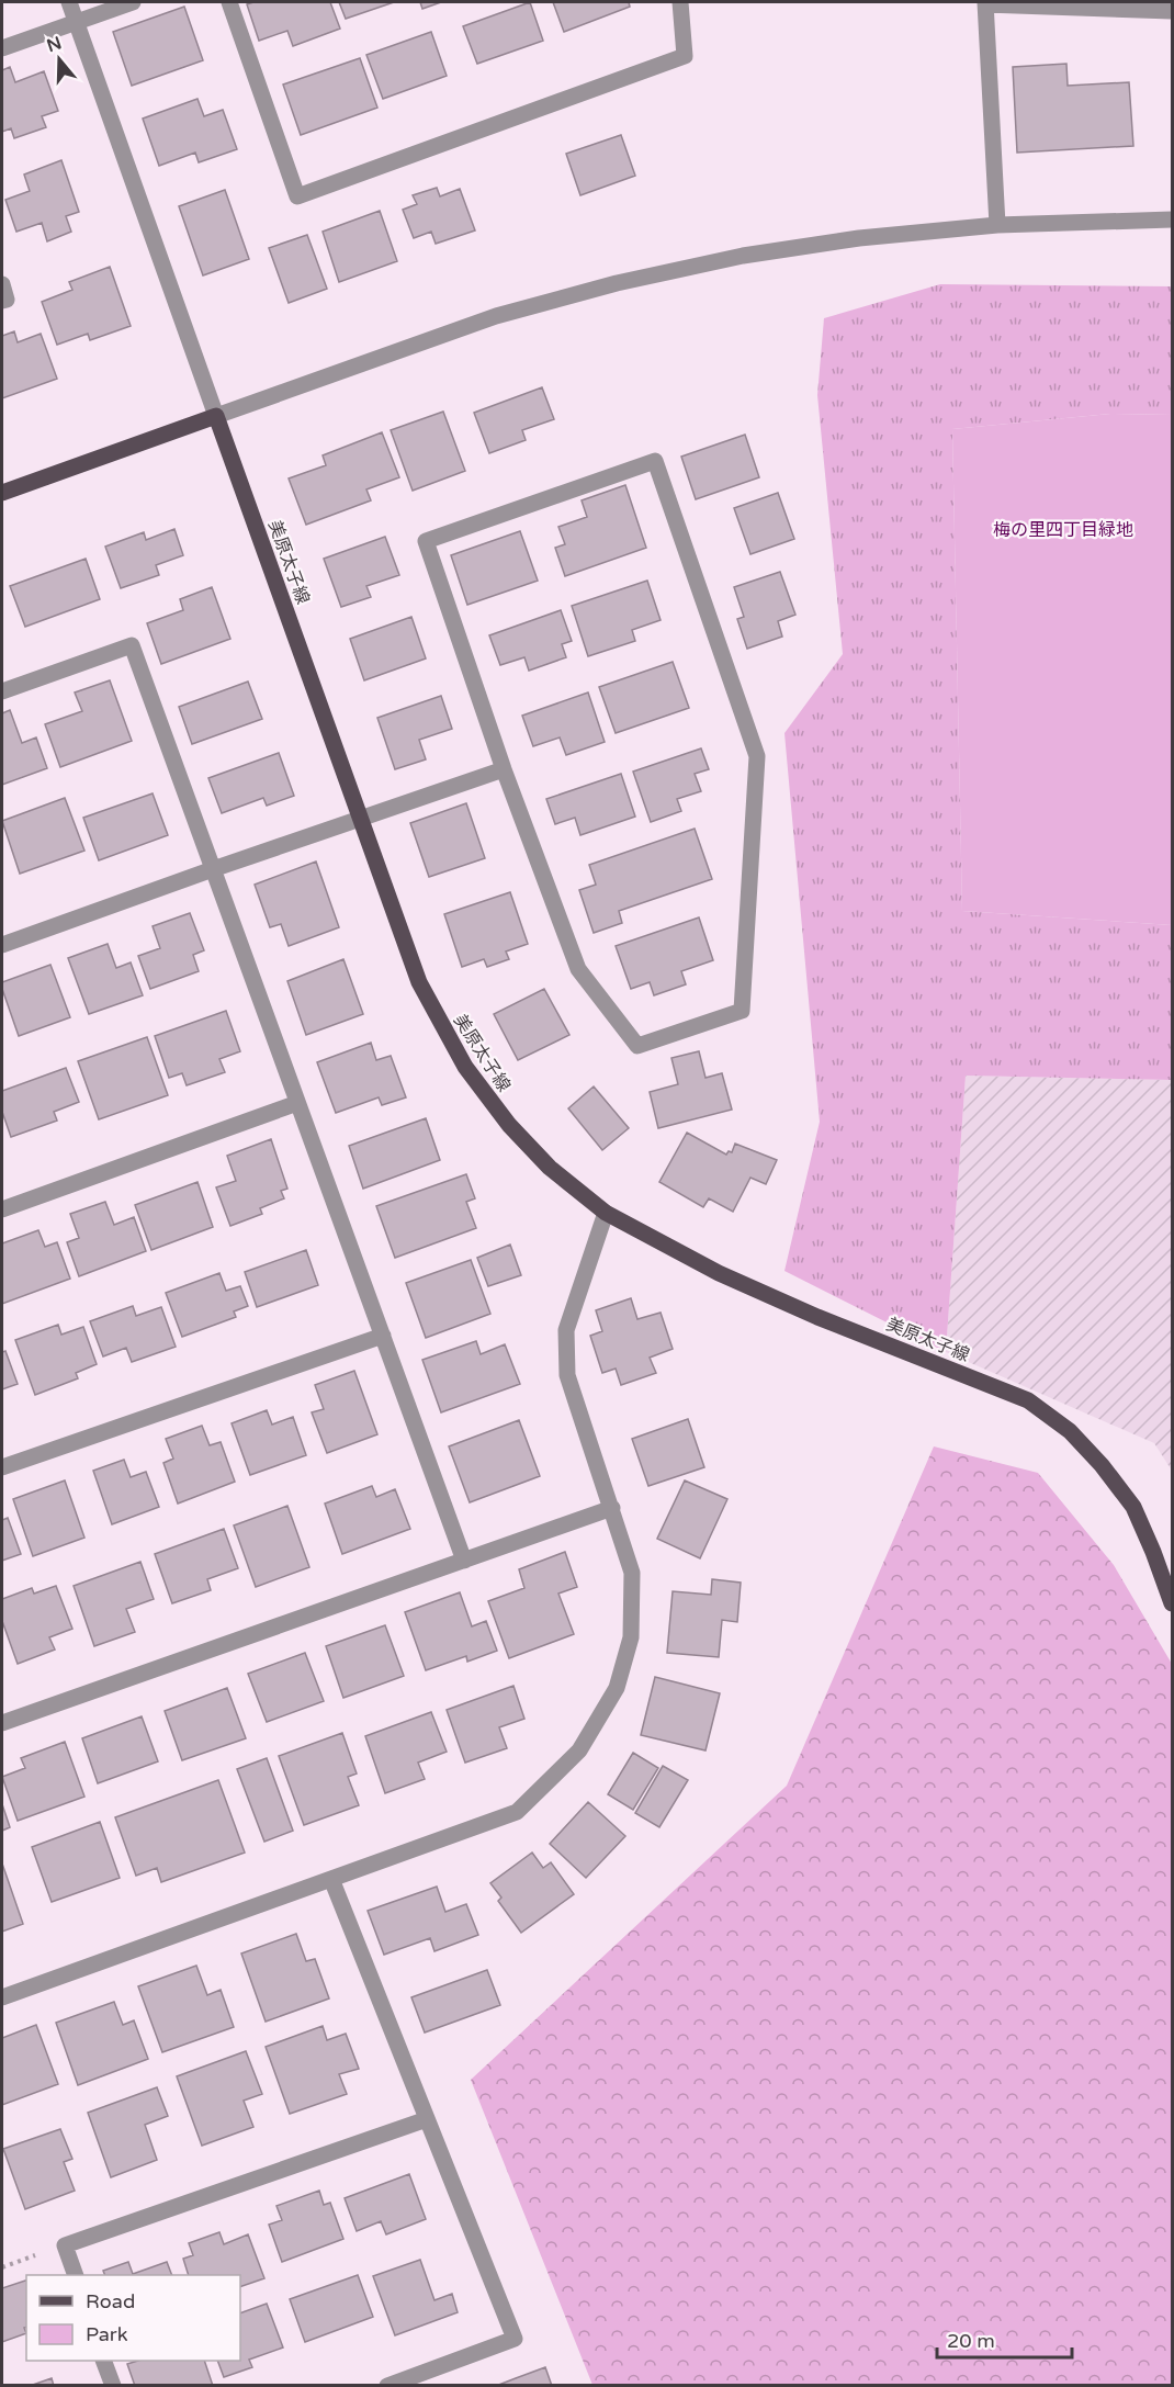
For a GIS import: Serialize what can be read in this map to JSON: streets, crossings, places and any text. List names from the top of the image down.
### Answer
{
  "streets": {
    "main road": ["美原太子線"]
  },
  "parks": ["梅の里四丁目緑地"],
  "legend": ["Road", "Park"],
  "scale_bar": "20 m",
  "north": "top"
}
